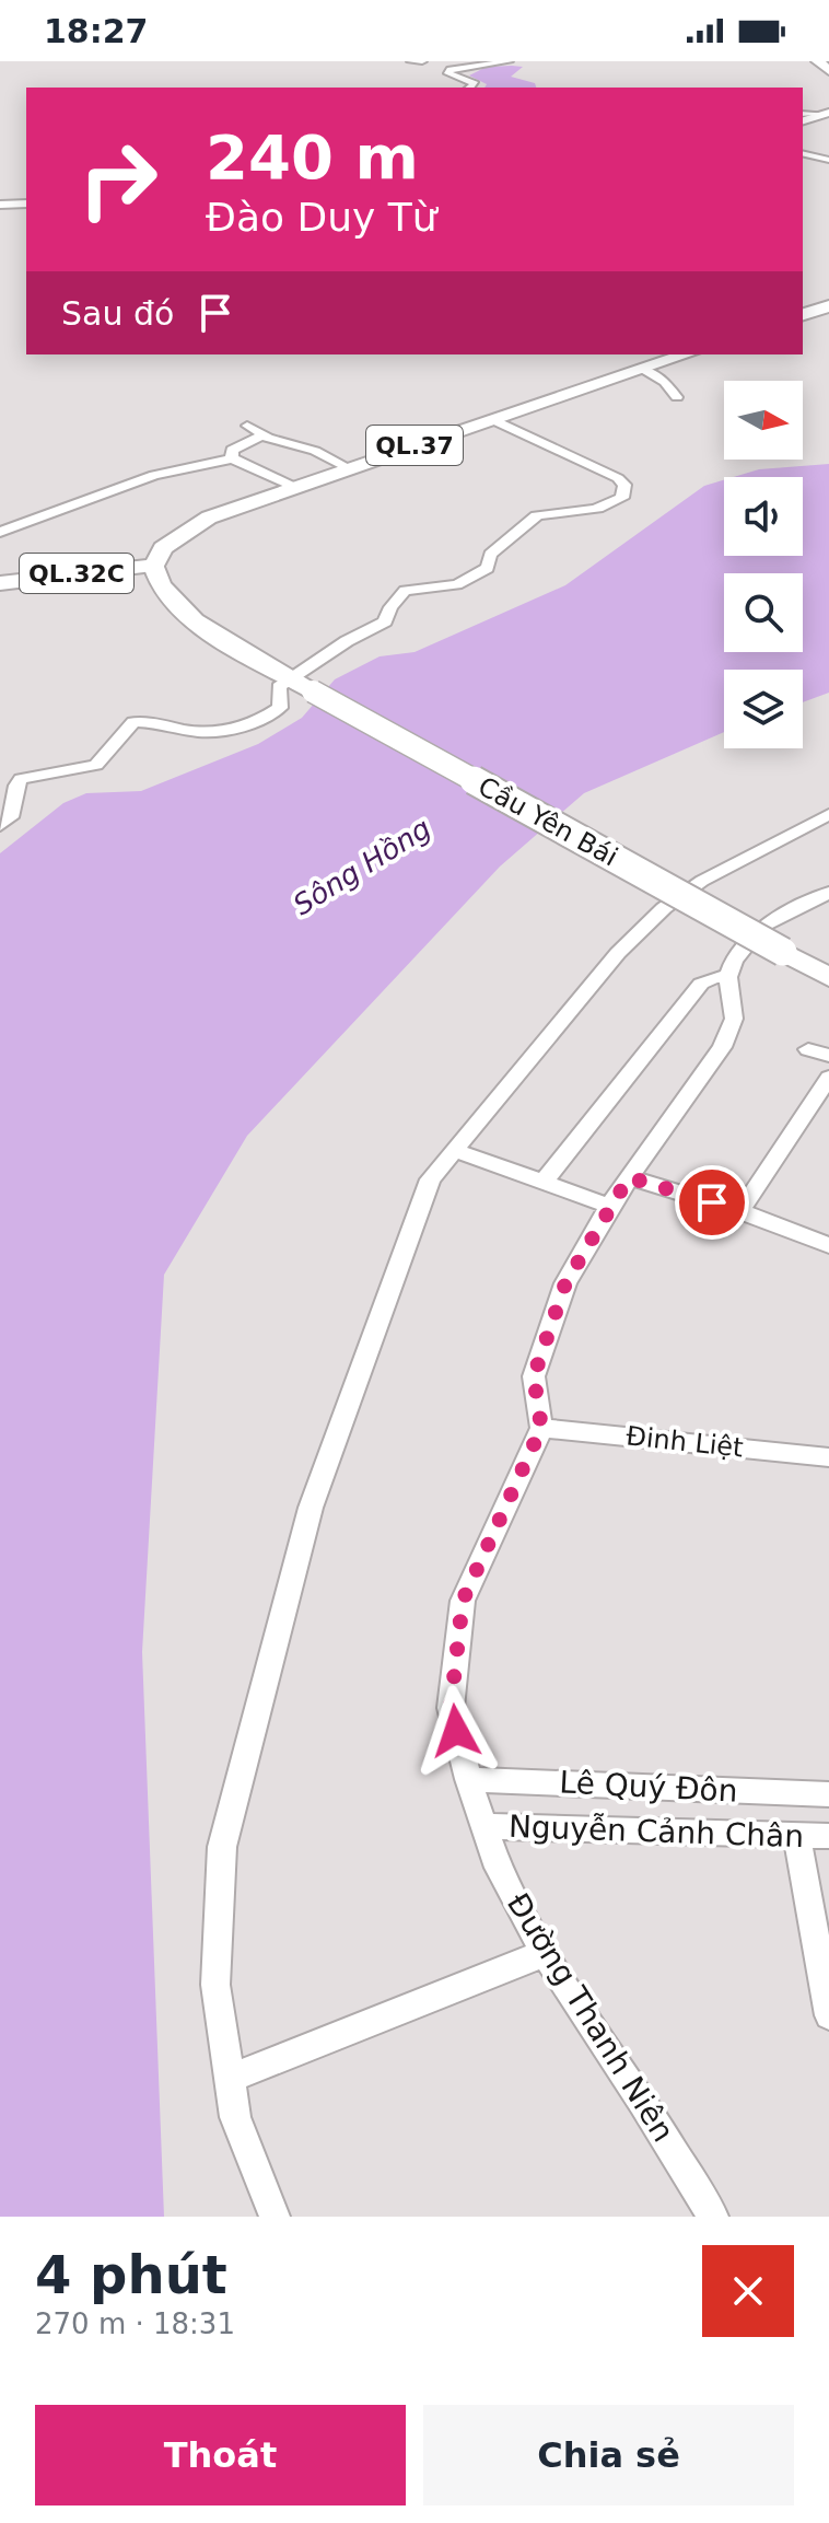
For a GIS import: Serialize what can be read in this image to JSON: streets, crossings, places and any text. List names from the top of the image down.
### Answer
{
  "streets": {
    "main road": ["QL.37", "QL.32C", "Cầu Yên Bái"],
    "street": [
      "Đinh Liệt",
      "Lê Quý Đôn",
      "Nguyễn Cảnh Chân",
      "Đường Thanh Niên"
    ]
  },
  "crossings": [
    ["QL.37", "QL.32C"],
    ["QL.37", "Cầu Yên Bái"],
    ["QL.32C", "Cầu Yên Bái"],
    ["Đinh Liệt", "Đường Thanh Niên"],
    ["Lê Quý Đôn", "Đường Thanh Niên"],
    ["Nguyễn Cảnh Chân", "Đường Thanh Niên"]
  ],
  "water": ["Sông Hồng"],
  "north": "right",
  "page": {
    "status": "18:27",
    "turn": ["240 m", "Đào Duy Từ"],
    "then": "Sau đó",
    "heading": ["4 phút", "270 m · 18:31"],
    "buttons": ["Thoát", "Chia sẻ"]
  }
}
